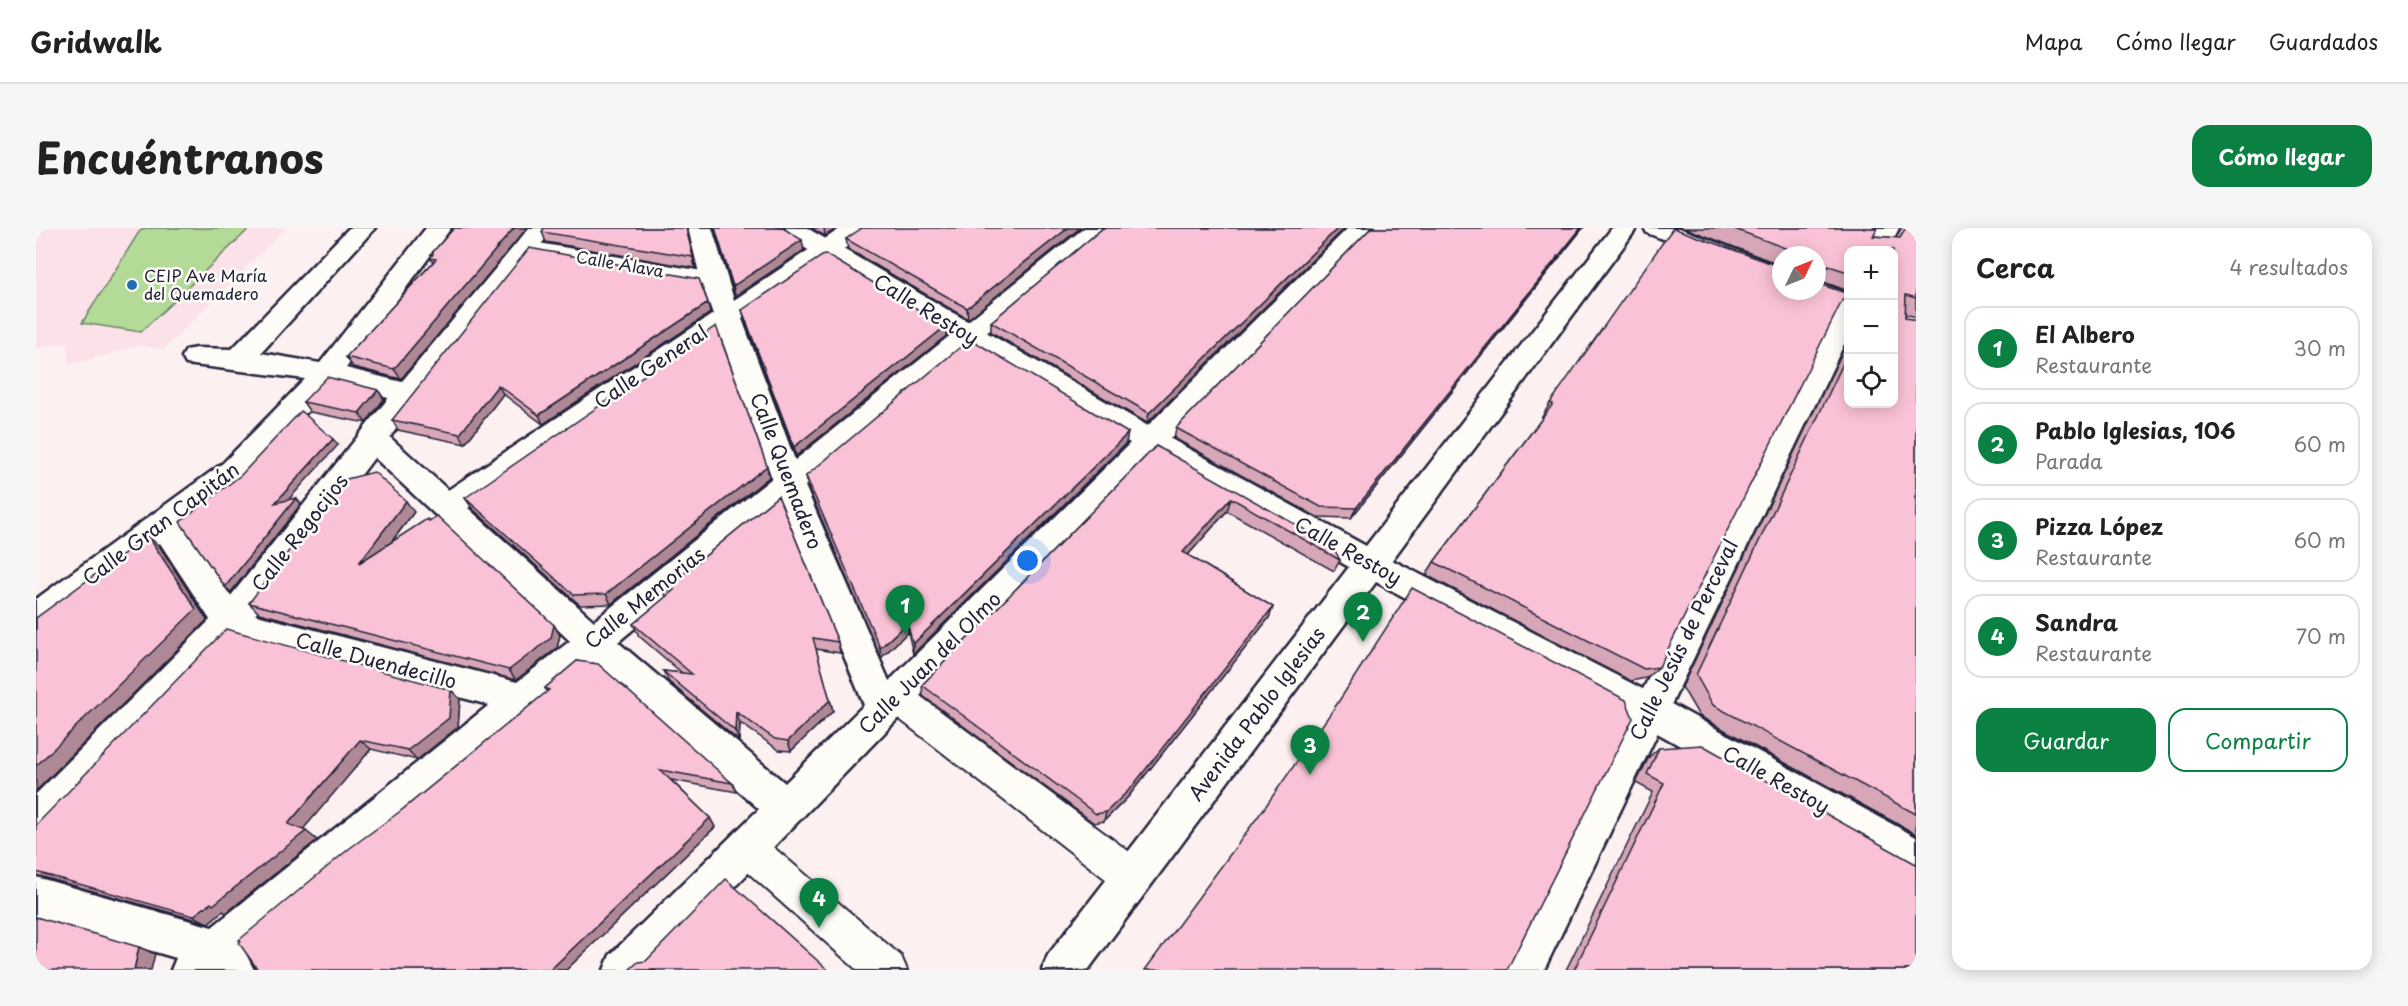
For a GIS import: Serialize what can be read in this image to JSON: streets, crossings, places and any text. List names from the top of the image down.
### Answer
{
  "streets": {
    "street": [
      "Calle Álava",
      "Calle Restoy",
      "Calle General",
      "Calle Quemadero",
      "Calle Gran Capitán",
      "Calle Regocijos",
      "Calle Memorias",
      "Calle Jesús de Perceval",
      "Calle Duendecillo",
      "Calle Juan del Olmo",
      "Avenida Pablo Iglesias"
    ]
  },
  "crossings": [
    ["Calle Álava", "Calle Quemadero"],
    ["Calle Álava", "Calle Regocijos"],
    ["Calle Restoy", "Calle General"],
    ["Calle Restoy", "Calle Memorias"],
    ["Calle Restoy", "Calle Jesús de Perceval"],
    ["Calle Restoy", "Calle Juan del Olmo"],
    ["Calle Restoy", "Avenida Pablo Iglesias"],
    ["Calle General", "Calle Quemadero"],
    ["Calle Quemadero", "Calle Memorias"],
    ["Calle Quemadero", "Calle Juan del Olmo"],
    ["Calle Regocijos", "Calle Duendecillo"],
    ["Calle Memorias", "Calle Duendecillo"]
  ],
  "places": ["CEIP Ave María del Quemadero"],
  "north": "top right",
  "page": {
    "header": "Gridwalk",
    "nav": ["Mapa", "Cómo llegar", "Guardados"],
    "title": "Encuéntranos",
    "buttons": [
      "Cómo llegar",
      ["Guardar", "Compartir"]
    ],
    "heading": ["Cerca", "4 resultados"],
    "map_buttons": ["+", "−"],
    "list": [
      {
        "mark": "1",
        "name": "El Albero",
        "note": "Restaurante",
        "value": "30 m"
      },
      {
        "mark": "2",
        "name": "Pablo Iglesias, 106",
        "note": "Parada",
        "value": "60 m"
      },
      {
        "mark": "3",
        "name": "Pizza López",
        "note": "Restaurante",
        "value": "60 m"
      },
      {
        "mark": "4",
        "name": "Sandra",
        "note": "Restaurante",
        "value": "70 m"
      }
    ],
    "pins": [
      "1",
      "2",
      "3",
      "4"
    ]
  }
}
